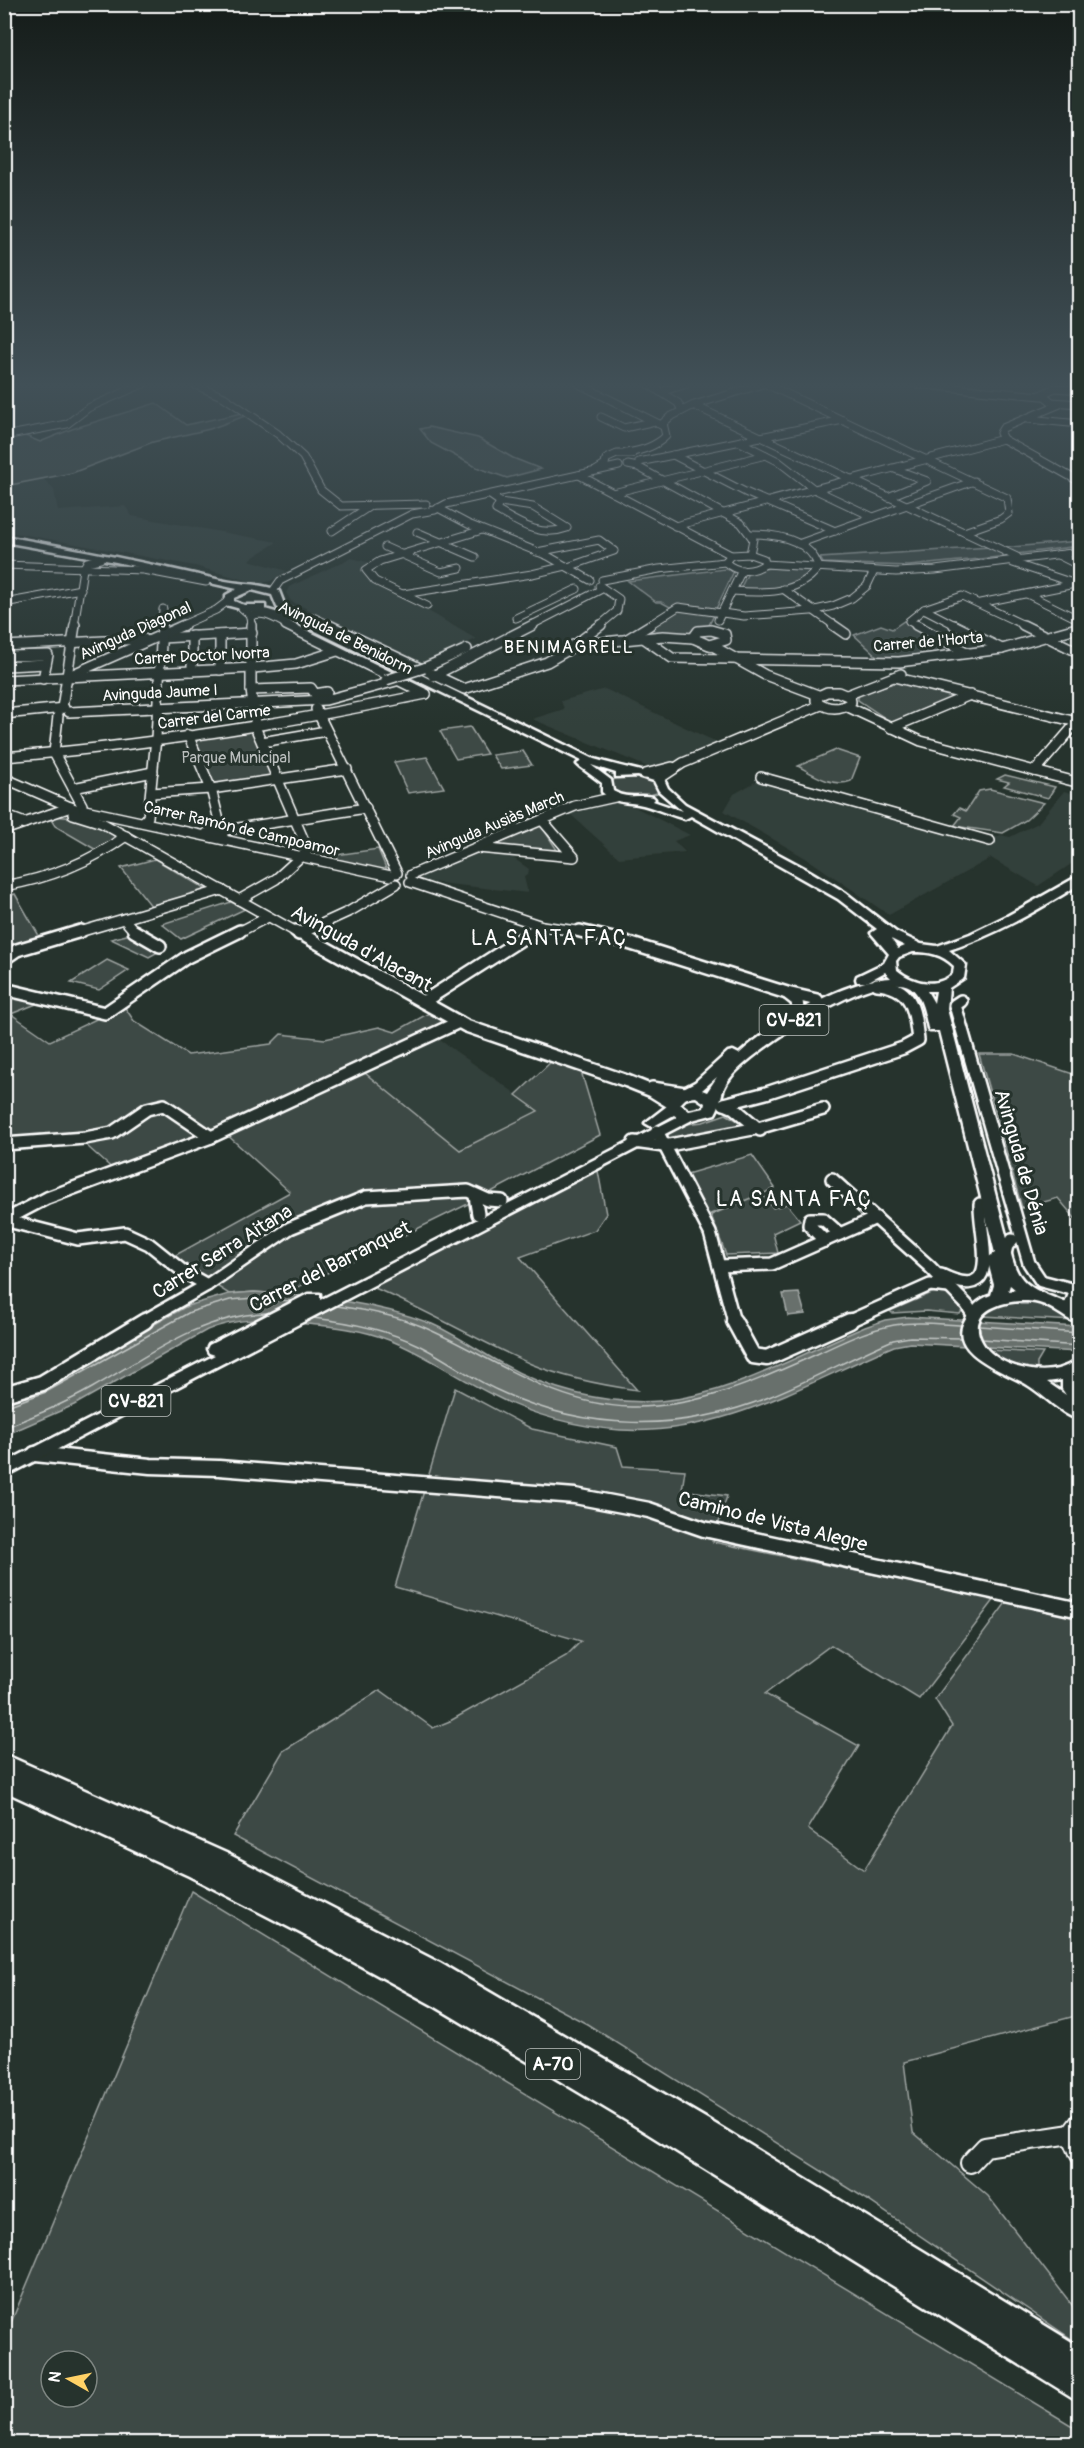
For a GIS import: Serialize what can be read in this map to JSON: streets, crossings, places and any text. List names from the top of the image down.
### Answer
{
  "streets": {
    "highway": ["A-70"],
    "main road": ["CV-821", "Avinguda de Dénia", "Carrer del Barranquet"],
    "street": [
      "Avinguda Diagonal",
      "Avinguda de Benidorm",
      "Carrer de l'Horta",
      "Carrer Doctor Ivorra",
      "Avinguda Jaume I",
      "Carrer del Carme",
      "Avinguda Ausiàs March",
      "Carrer Ramón de Campoamor",
      "Avinguda d'Alacant",
      "Carrer Serra Aitana",
      "Camino de Vista Alegre"
    ]
  },
  "crossings": [
    ["Avinguda Diagonal", "Carrer Doctor Ivorra"],
    ["Avinguda de Benidorm", "Carrer Doctor Ivorra"],
    ["Avinguda de Benidorm", "Carrer del Carme"],
    ["Avinguda Ausiàs March", "Avinguda de Dénia"],
    ["Carrer Ramón de Campoamor", "Avinguda d'Alacant"],
    ["Avinguda d'Alacant", "CV-821"],
    ["Avinguda d'Alacant", "Carrer del Barranquet"],
    ["CV-821", "Avinguda de Dénia"],
    ["CV-821", "Carrer del Barranquet"],
    ["Carrer Serra Aitana", "Carrer del Barranquet"],
    ["Carrer del Barranquet", "Camino de Vista Alegre"]
  ],
  "districts": ["BENIMAGRELL", "LA SANTA FAÇ", "LA SANTA FAÇ"],
  "parks": ["Parque Municipal"],
  "north": "left"
}
